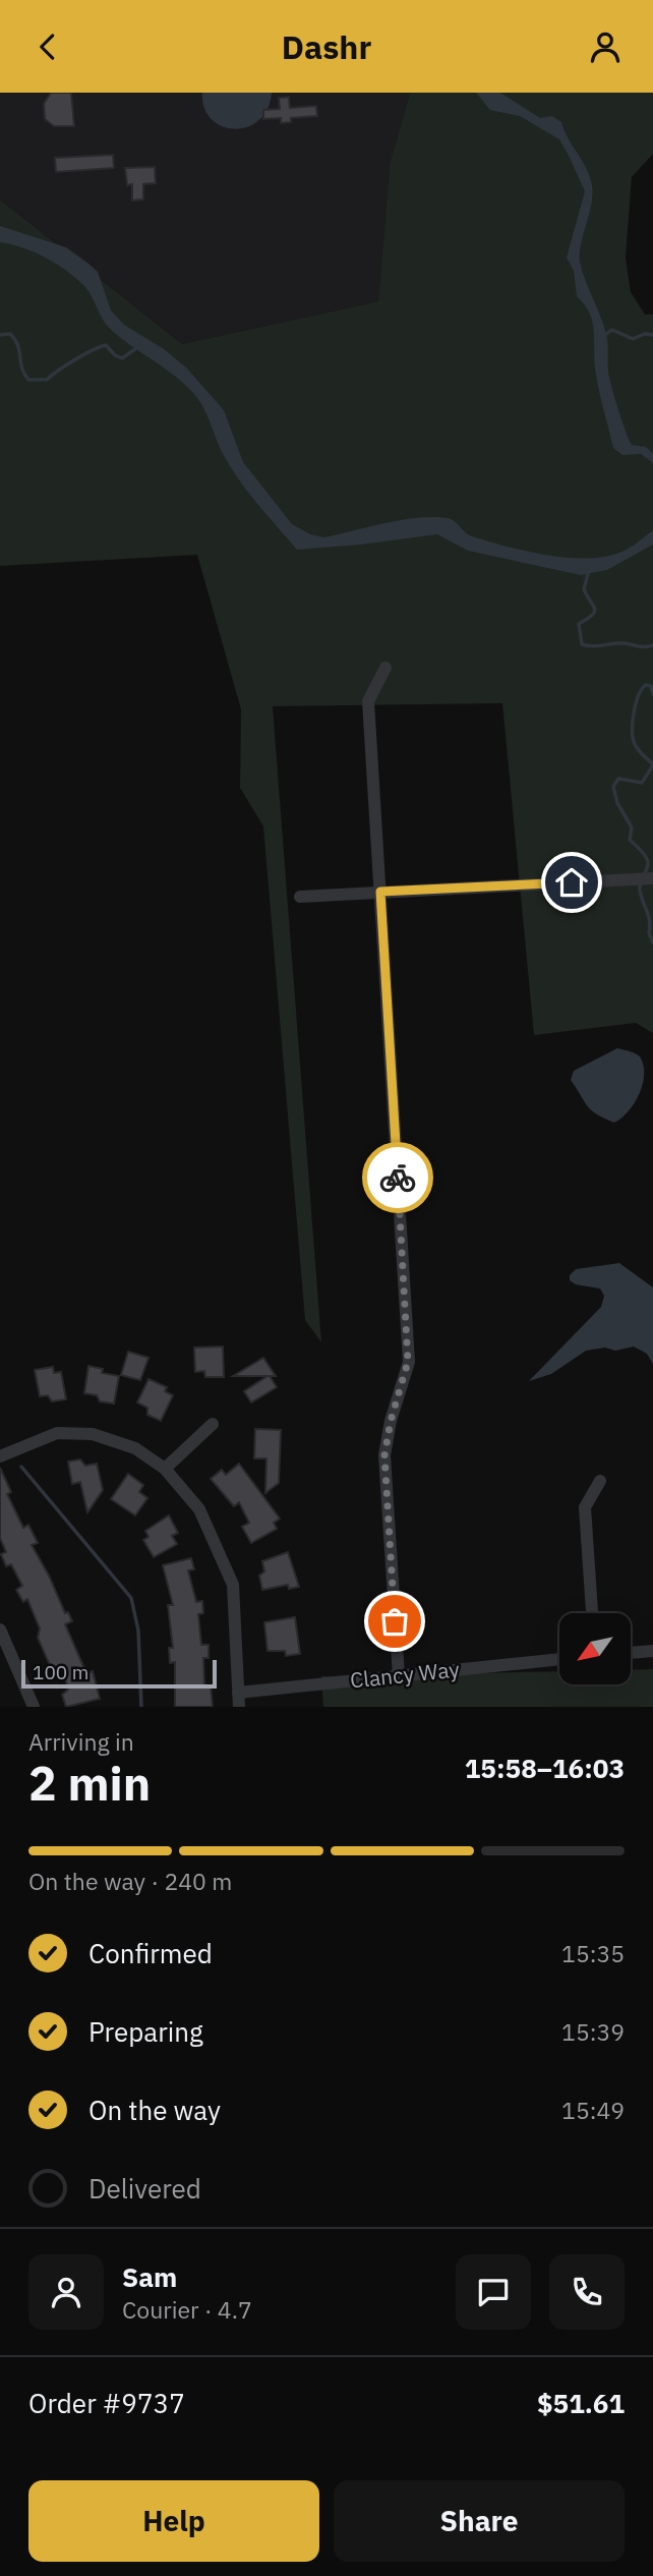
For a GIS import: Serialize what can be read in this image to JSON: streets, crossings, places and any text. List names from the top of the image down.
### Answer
{
  "streets": {
    "street": ["Clancy Way"]
  },
  "scale_bar": "100 m",
  "north": "bottom left",
  "page": {
    "header": "Dashr",
    "scale": "100 m",
    "heading": ["2 min", "Arriving in", "15:58–16:03"],
    "panel": [
      "Sam",
      "Courier · 4.7",
      "Order #9737",
      "$51.61"
    ],
    "bar": "On the way · 240 m",
    "list": [
      ["Confirmed", "15:35"],
      ["Preparing", "15:39"],
      ["On the way", "15:49"],
      "Delivered"
    ],
    "buttons": ["Help", "Share"]
  }
}
